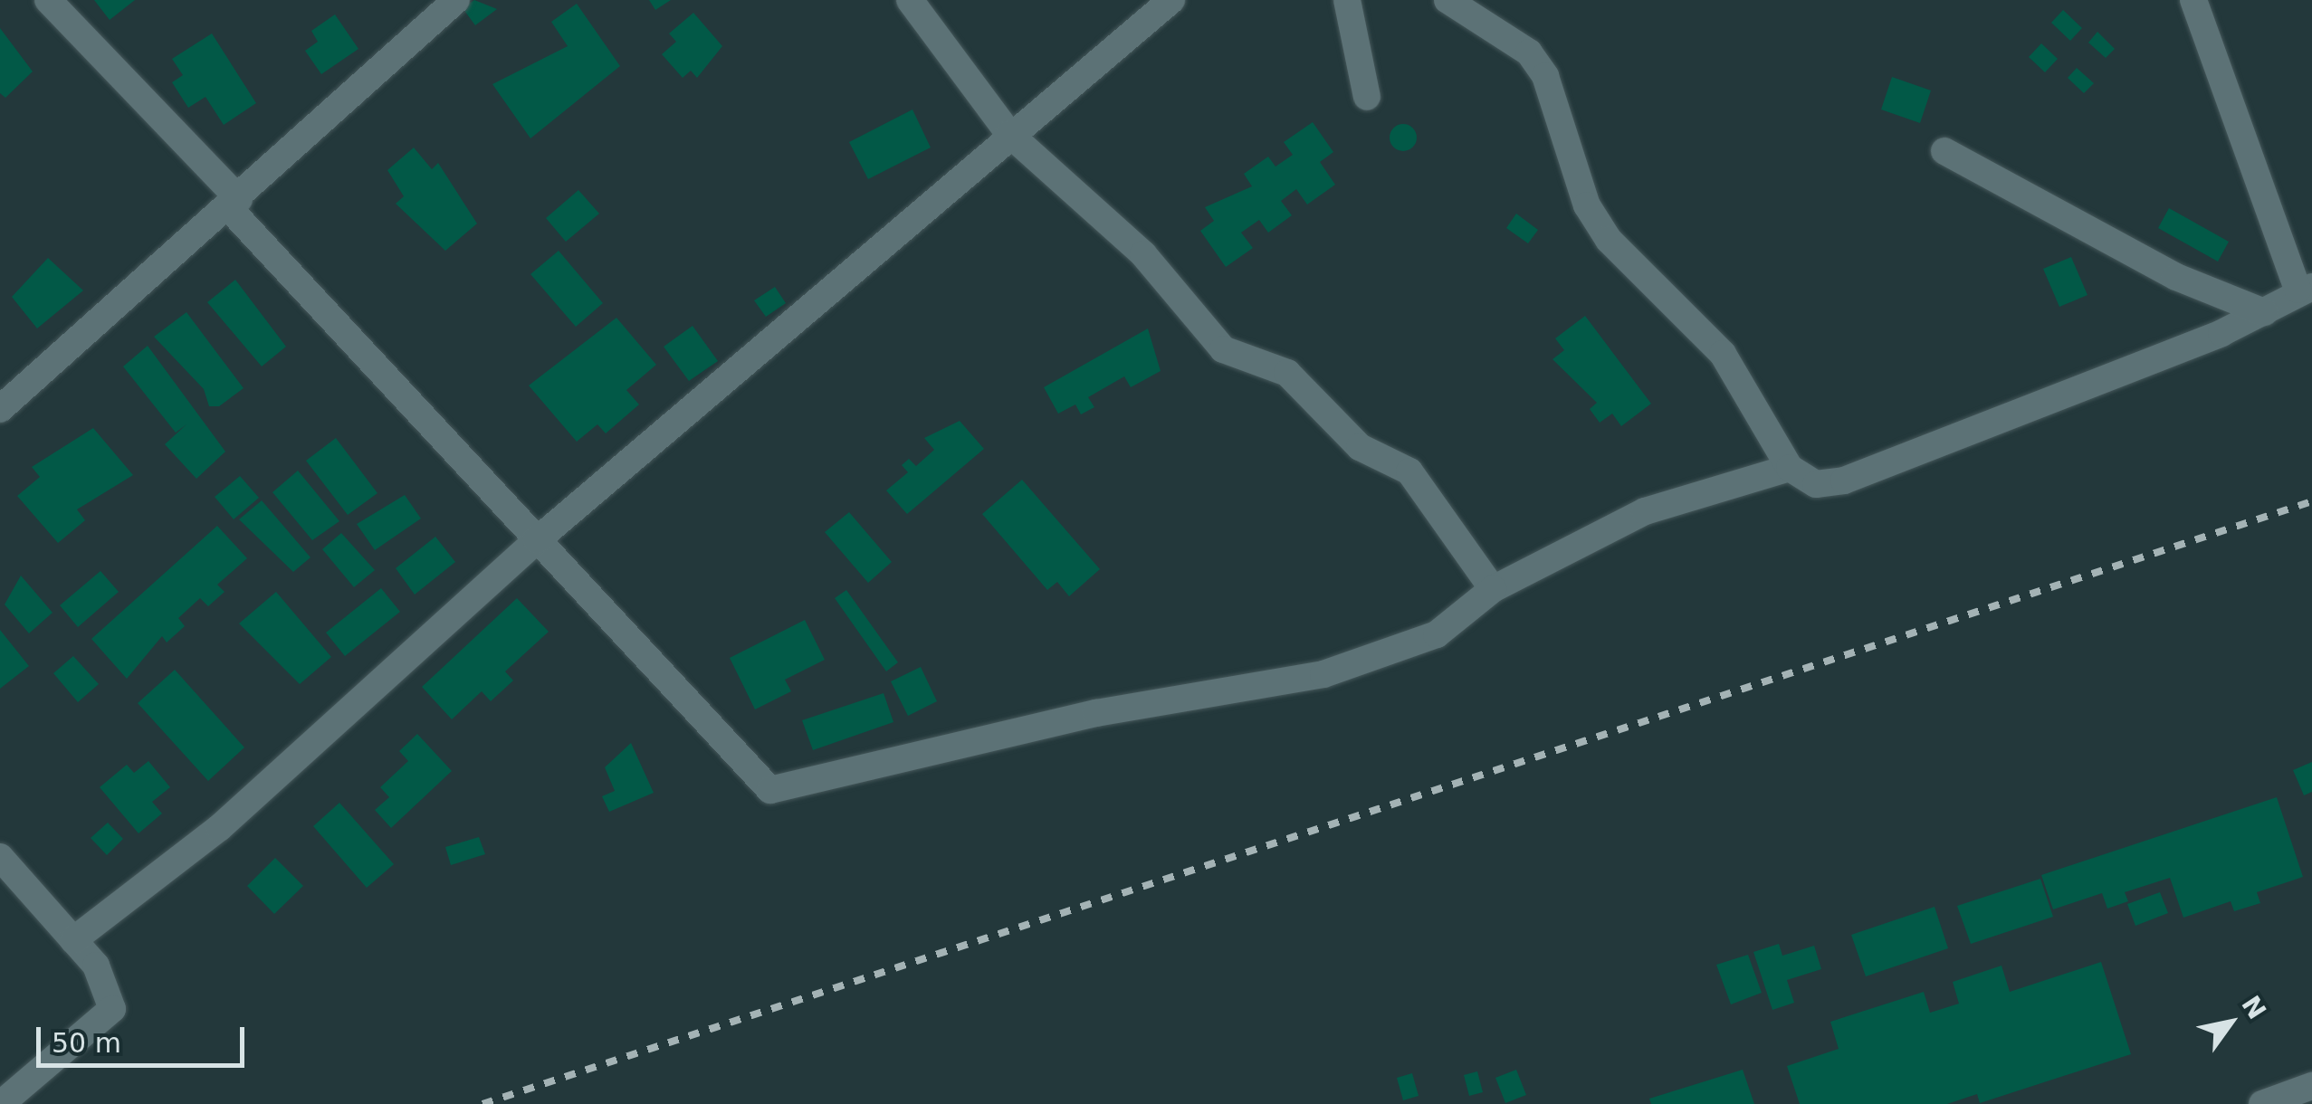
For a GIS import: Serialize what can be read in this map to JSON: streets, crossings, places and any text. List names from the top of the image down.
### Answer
{
  "scale_bar": "50 m",
  "north": "top right"
}
